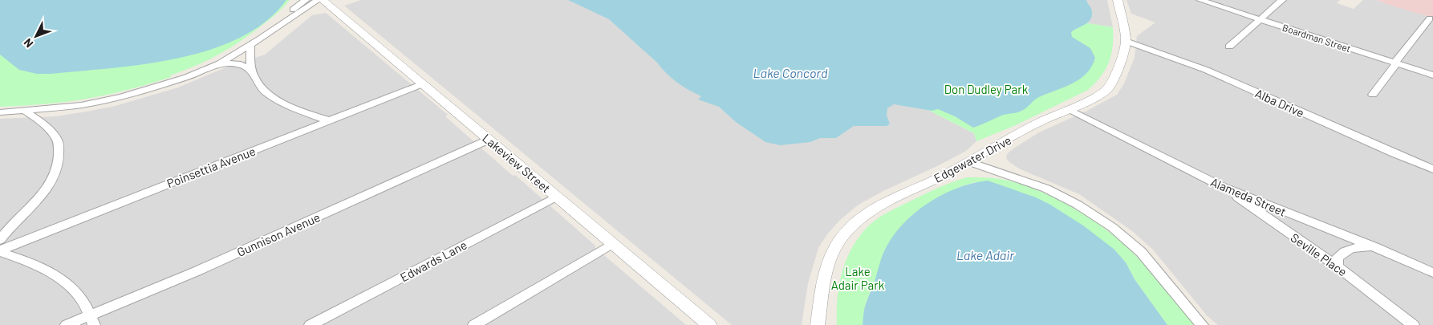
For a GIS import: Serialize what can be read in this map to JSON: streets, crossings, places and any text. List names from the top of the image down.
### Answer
{
  "streets": {
    "street": [
      "Boardman Street",
      "Alba Drive",
      "Edgewater Drive",
      "Lakeview Street",
      "Poinsettia Avenue",
      "Alameda Street",
      "Gunnison Avenue",
      "Seville Place",
      "Edwards Lane"
    ]
  },
  "crossings": [
    ["Alba Drive", "Edgewater Drive"],
    ["Edgewater Drive", "Alameda Street"],
    ["Lakeview Street", "Poinsettia Avenue"],
    ["Lakeview Street", "Gunnison Avenue"],
    ["Lakeview Street", "Edwards Lane"],
    ["Alameda Street", "Seville Place"]
  ],
  "water": ["Lake Concord", "Lake Adair"],
  "parks": ["Don Dudley Park", "Lake Adair Park"],
  "north": "bottom left"
}
